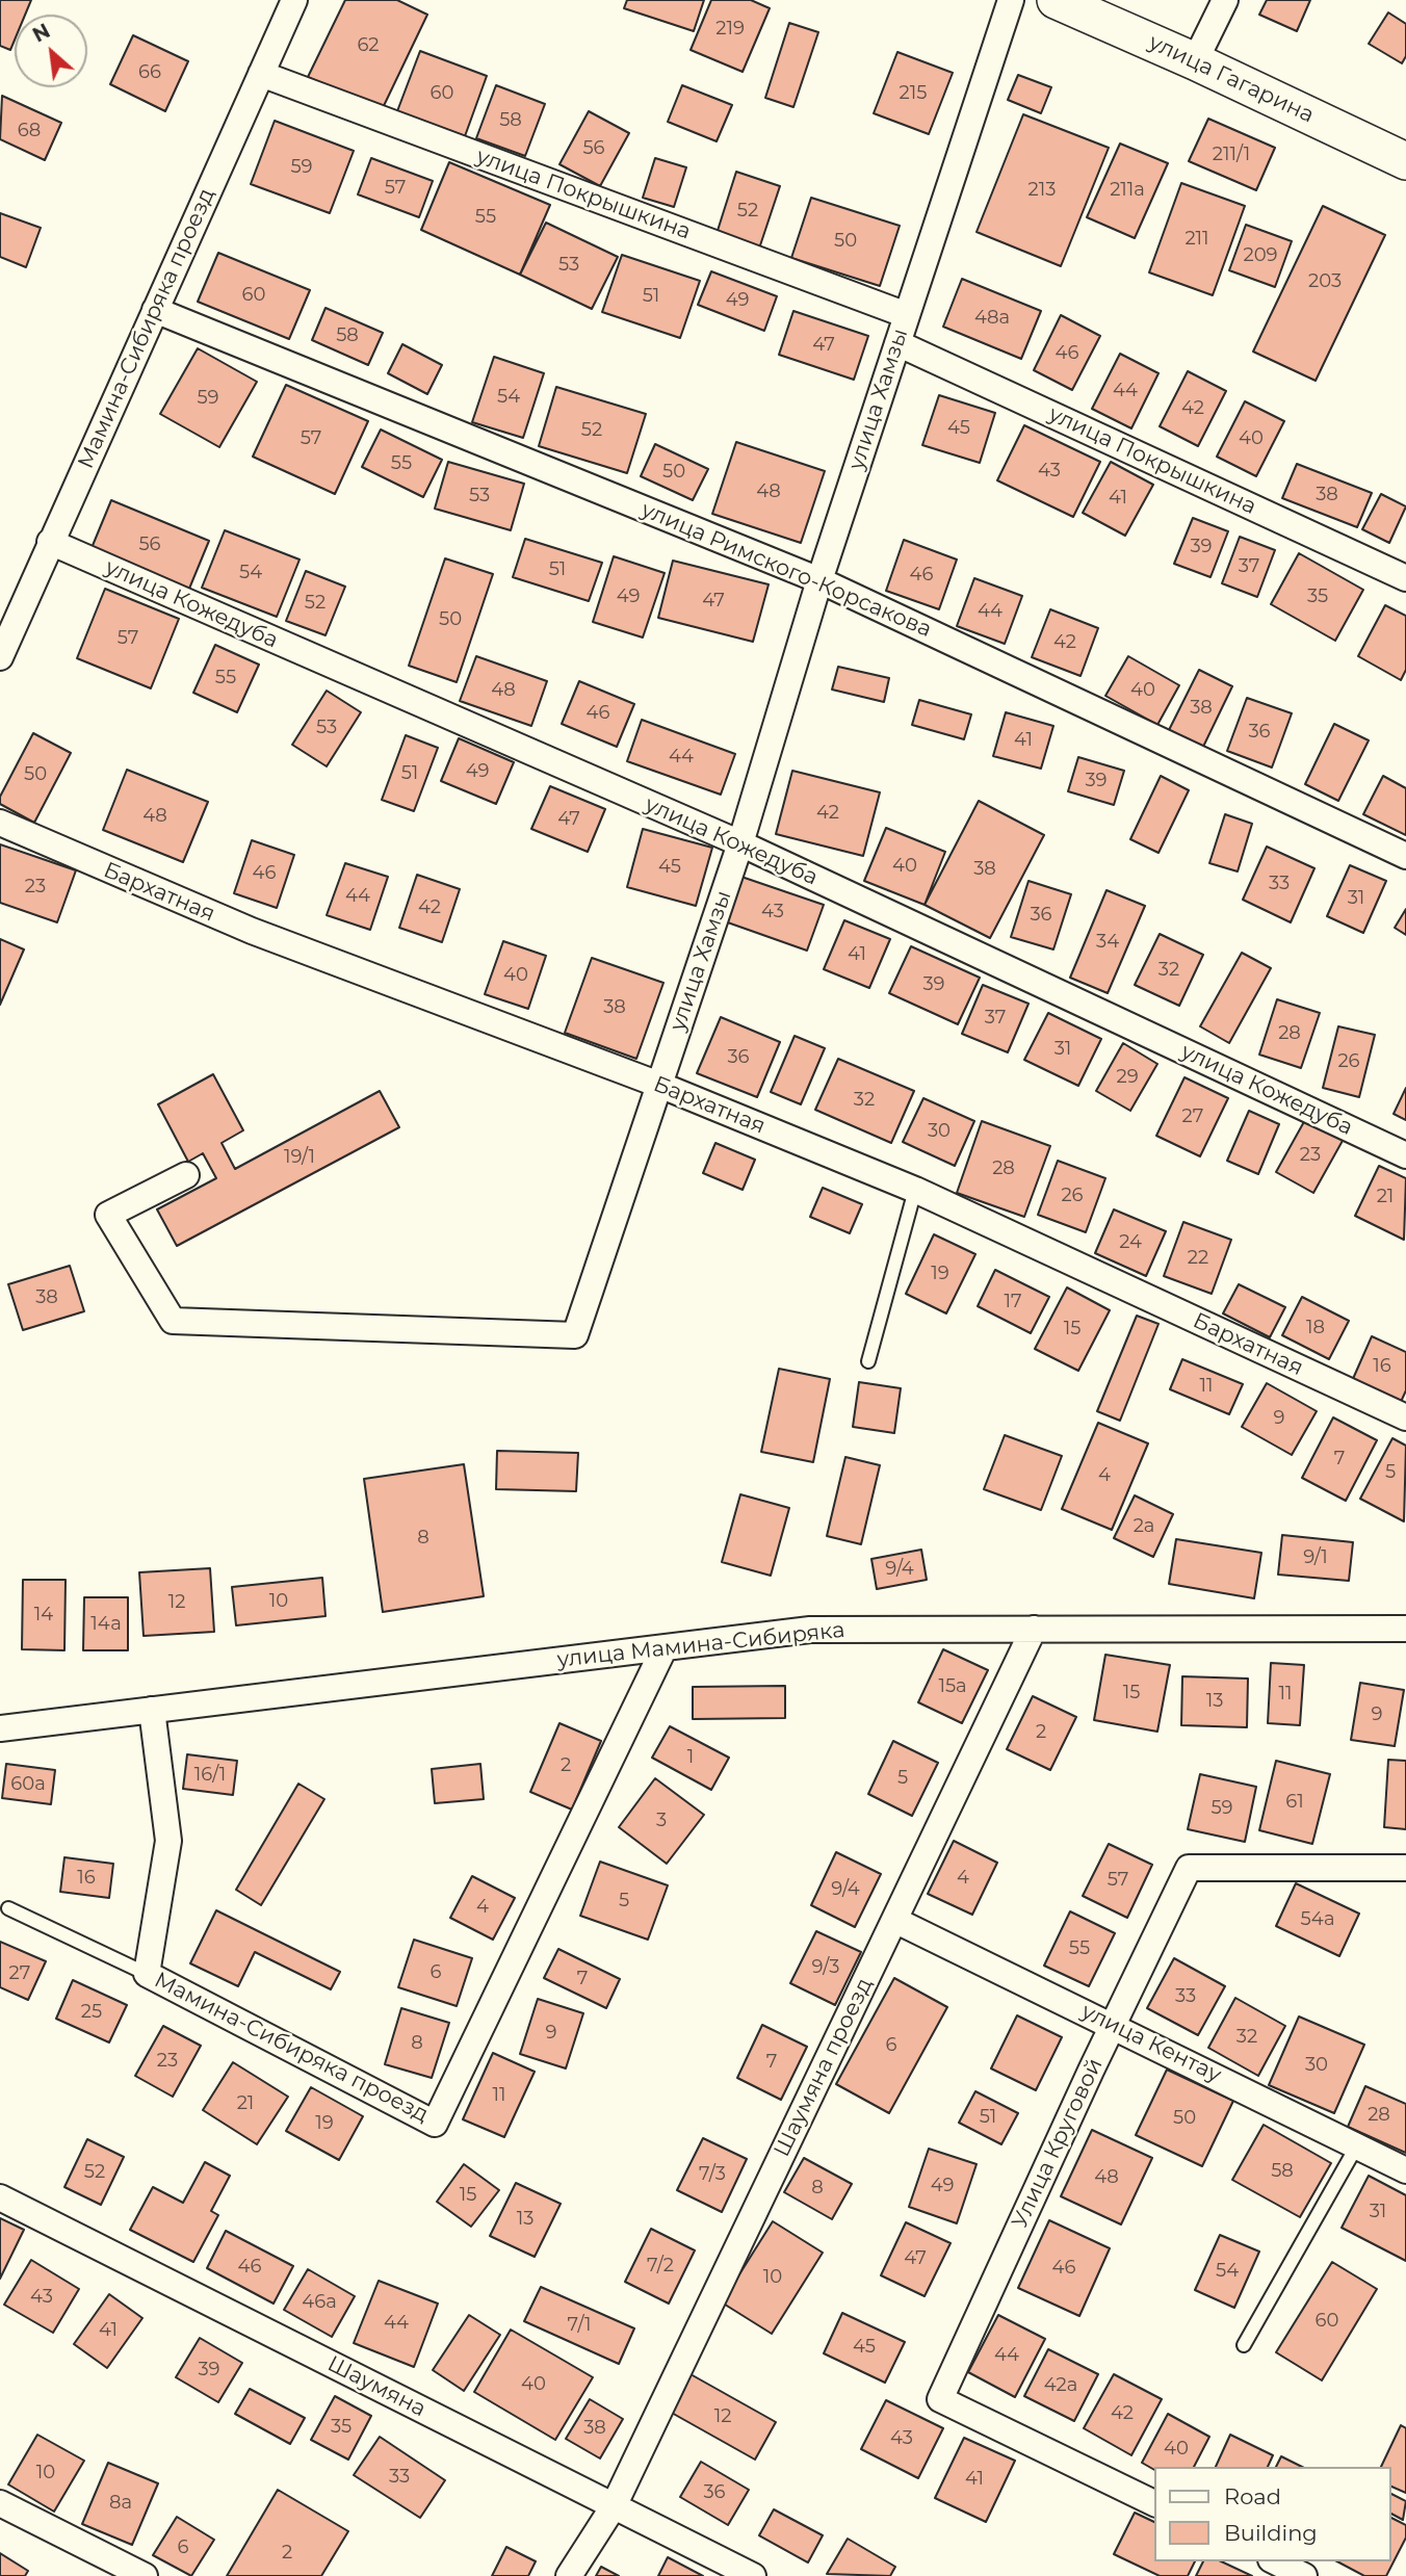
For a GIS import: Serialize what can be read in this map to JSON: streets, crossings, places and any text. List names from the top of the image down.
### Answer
{
  "streets": {
    "main road": ["улица Гагарина"],
    "street": [
      "улица Покрышкина",
      "Мамина-Сибиряка проезд",
      "улица Хамзы",
      "улица Римского-Корсакова",
      "улица Кожедуба",
      "Бархатная",
      "улица Мамина-Сибиряка",
      "улица Кентау",
      "Шаумяна проезд",
      "Улица Круговой",
      "Шаумяна"
    ]
  },
  "crossings": [
    ["улица Покрышкина", "Мамина-Сибиряка проезд"],
    ["улица Покрышкина", "улица Хамзы"],
    ["Мамина-Сибиряка проезд", "улица Римского-Корсакова"],
    ["Мамина-Сибиряка проезд", "улица Кожедуба"],
    ["Мамина-Сибиряка проезд", "улица Мамина-Сибиряка"],
    ["улица Хамзы", "улица Римского-Корсакова"],
    ["улица Хамзы", "улица Кожедуба"],
    ["улица Хамзы", "Бархатная"],
    ["улица Мамина-Сибиряка", "Шаумяна проезд"],
    ["улица Кентау", "Шаумяна проезд"],
    ["улица Кентау", "Улица Круговой"],
    ["Шаумяна проезд", "Шаумяна"]
  ],
  "house_numbers": [
    "219",
    "62",
    "66",
    "60",
    "215",
    "58",
    "68",
    "56",
    "211/1",
    "59",
    "57",
    "213",
    "211а",
    "52",
    "55",
    "211",
    "50",
    "209",
    "53",
    "203",
    "60",
    "51",
    "49",
    "48а",
    "58",
    "47",
    "46",
    "44",
    "54",
    "59",
    "42",
    "45",
    "52",
    "57",
    "40",
    "55",
    "43",
    "50",
    "48",
    "38",
    "53",
    "41",
    "56",
    "39",
    "37",
    "51",
    "54",
    "46",
    "49",
    "35",
    "47",
    "52",
    "44",
    "50",
    "57",
    "42",
    "55",
    "48",
    "40",
    "38",
    "46",
    "53",
    "36",
    "41",
    "44",
    "49",
    "51",
    "50",
    "39",
    "42",
    "48",
    "47",
    "40",
    "45",
    "38",
    "46",
    "33",
    "23",
    "44",
    "31",
    "42",
    "43",
    "36",
    "34",
    "41",
    "32",
    "40",
    "39",
    "38",
    "37",
    "28",
    "31",
    "36",
    "26",
    "29",
    "32",
    "27",
    "30",
    "23",
    "19/1",
    "28",
    "26",
    "21",
    "24",
    "22",
    "19",
    "38",
    "17",
    "18",
    "15",
    "16",
    "11",
    "9",
    "7",
    "5",
    "4",
    "2а",
    "8",
    "9/1",
    "9/4",
    "10",
    "12",
    "14",
    "14а",
    "15а",
    "15",
    "11",
    "13",
    "9",
    "2",
    "1",
    "2",
    "16/1",
    "5",
    "60а",
    "61",
    "59",
    "3",
    "16",
    "4",
    "57",
    "9/4",
    "5",
    "4",
    "54а",
    "55",
    "9/3",
    "6",
    "27",
    "7",
    "33",
    "25",
    "9",
    "32",
    "8",
    "6",
    "23",
    "7",
    "30",
    "11",
    "21",
    "28",
    "51",
    "50",
    "19",
    "58",
    "52",
    "7/3",
    "48",
    "49",
    "8",
    "15",
    "31",
    "13",
    "47",
    "7/2",
    "46",
    "46",
    "54",
    "10",
    "43",
    "46а",
    "60",
    "44",
    "7/1",
    "41",
    "45",
    "44",
    "39",
    "40",
    "42а",
    "42",
    "12",
    "35",
    "38",
    "43",
    "40",
    "10",
    "33",
    "41",
    "36",
    "8а",
    "6",
    "2"
  ],
  "legend": ["Road", "Building"],
  "north": "top left"
}
